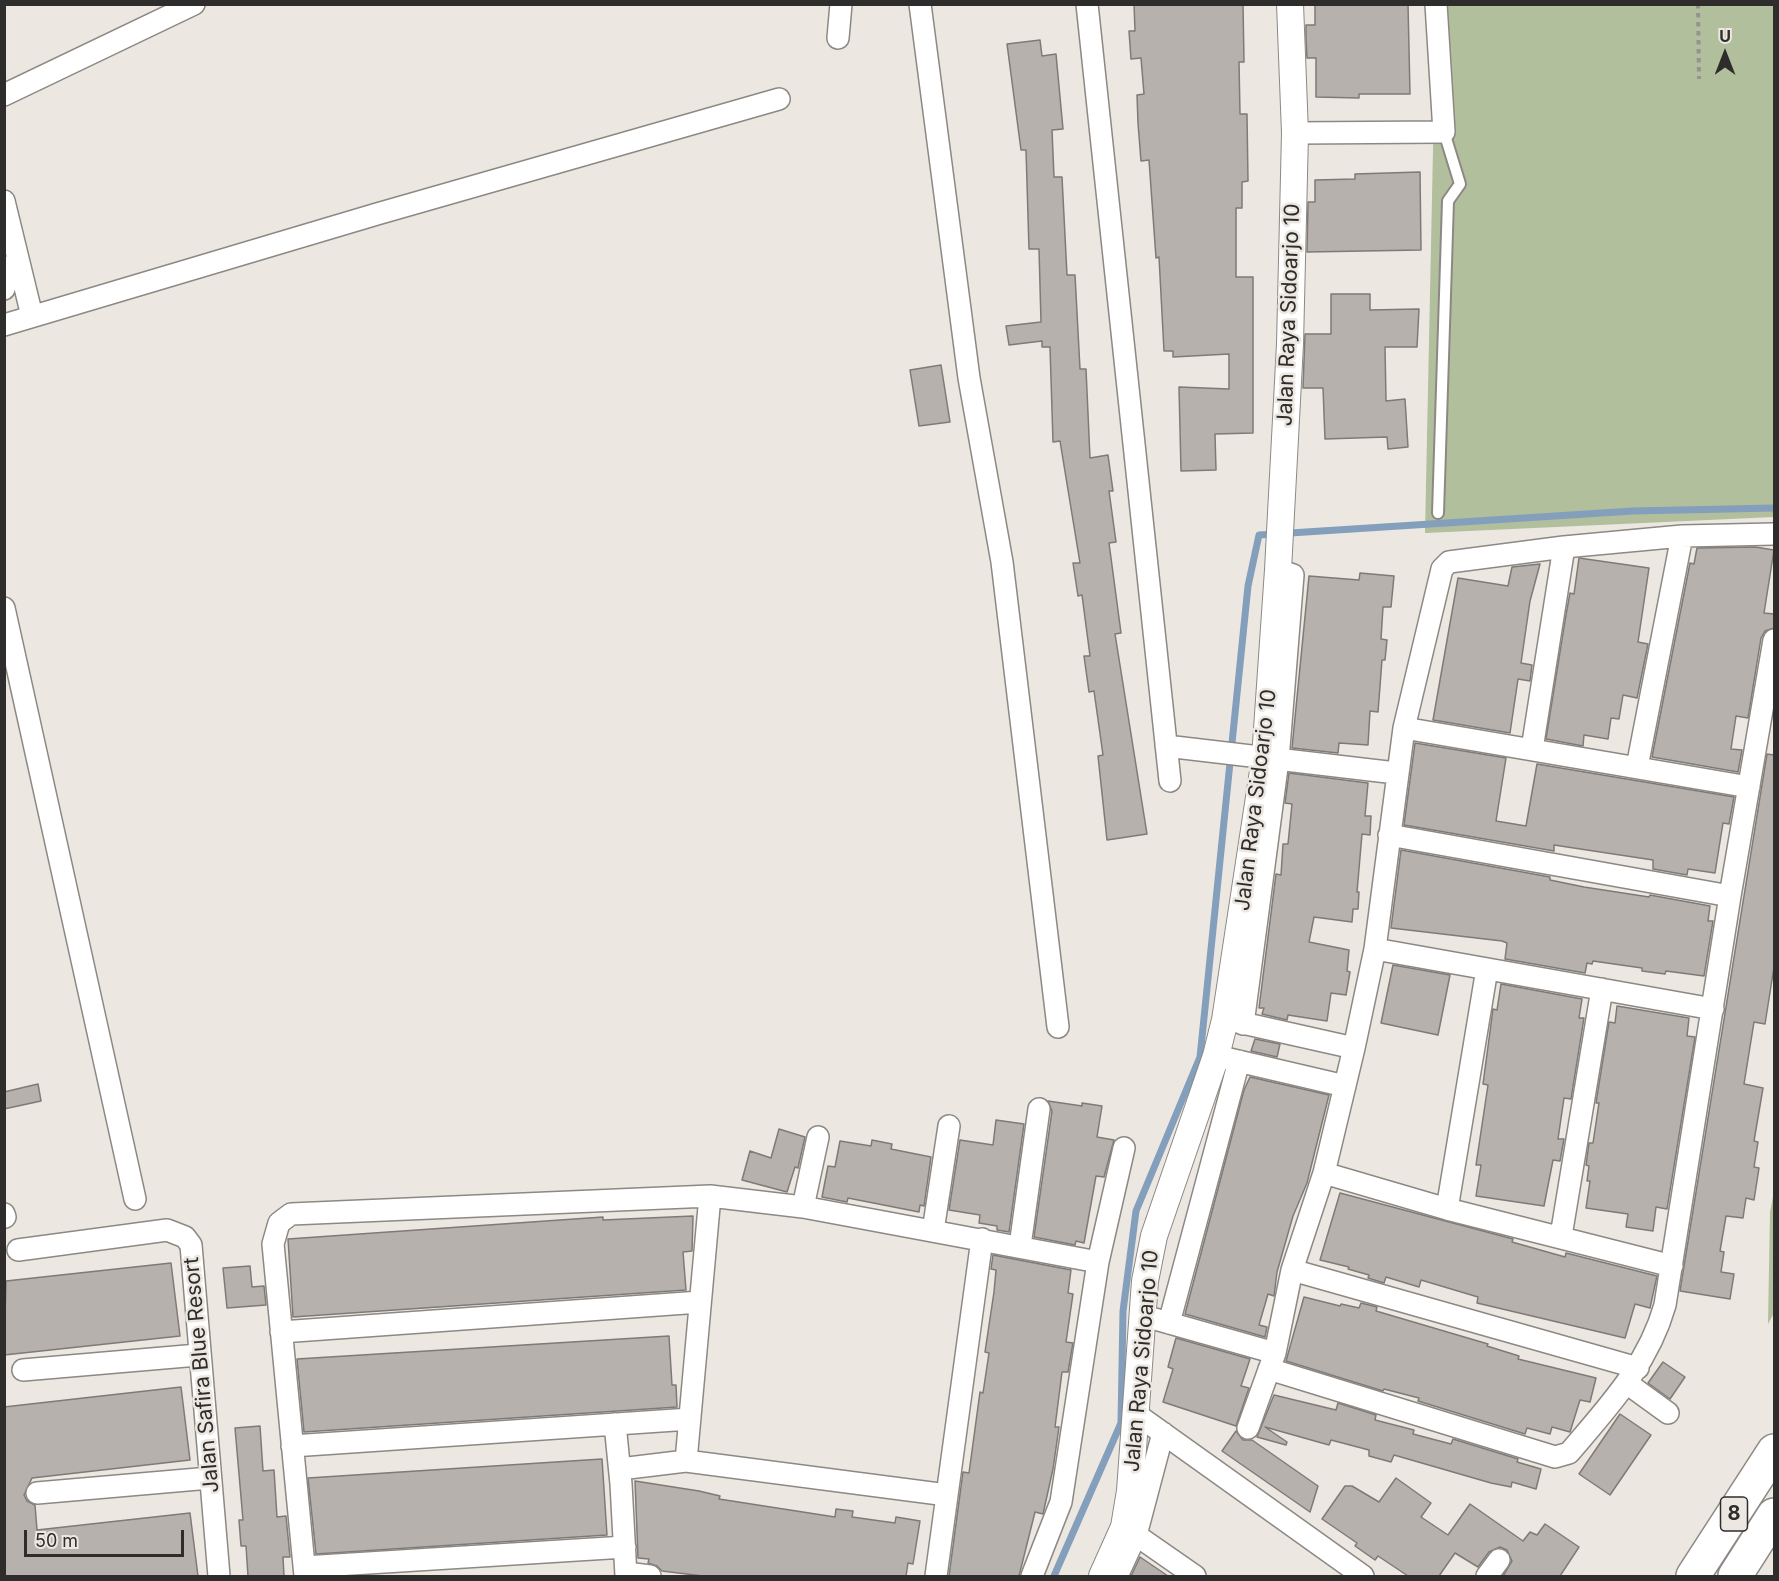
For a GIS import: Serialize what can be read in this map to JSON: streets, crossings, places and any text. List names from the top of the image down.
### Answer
{
  "streets": {
    "highway": ["8"],
    "street": ["Jalan Raya Sidoarjo 10", "Jalan Safira Blue Resort"]
  },
  "scale_bar": "50 m",
  "north": "top"
}
